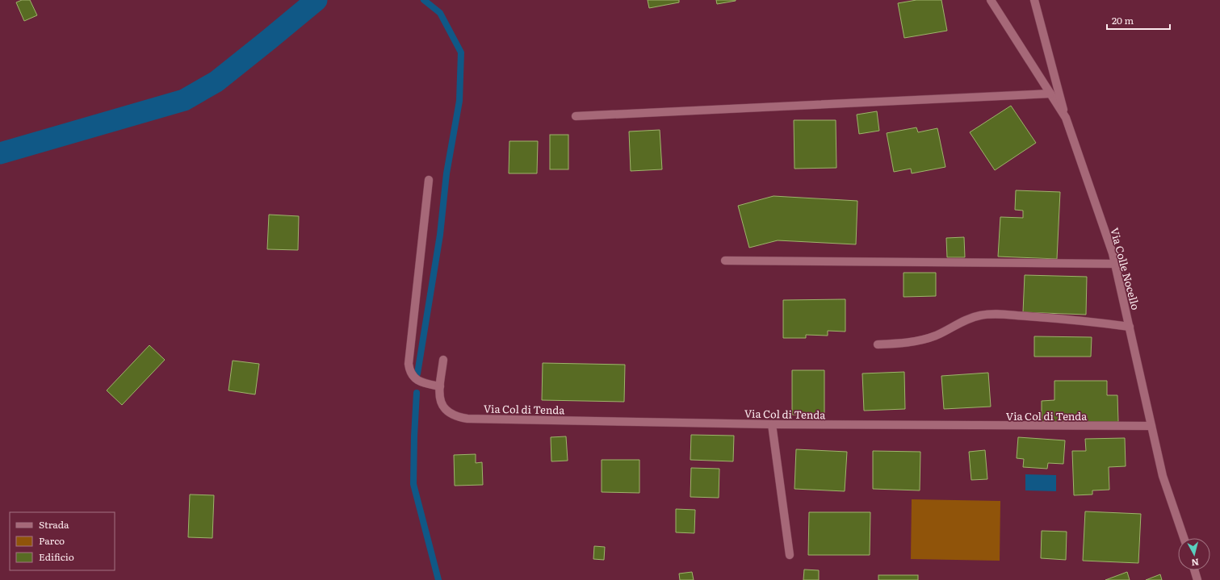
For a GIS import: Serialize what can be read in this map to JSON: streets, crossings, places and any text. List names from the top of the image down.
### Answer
{
  "streets": {
    "street": ["Via Colle Nocello", "Via Col di Tenda"]
  },
  "crossings": [
    ["Via Colle Nocello", "Via Col di Tenda"]
  ],
  "legend": ["Strada", "Parco", "Edificio"],
  "scale_bar": "20 m",
  "north": "bottom"
}
